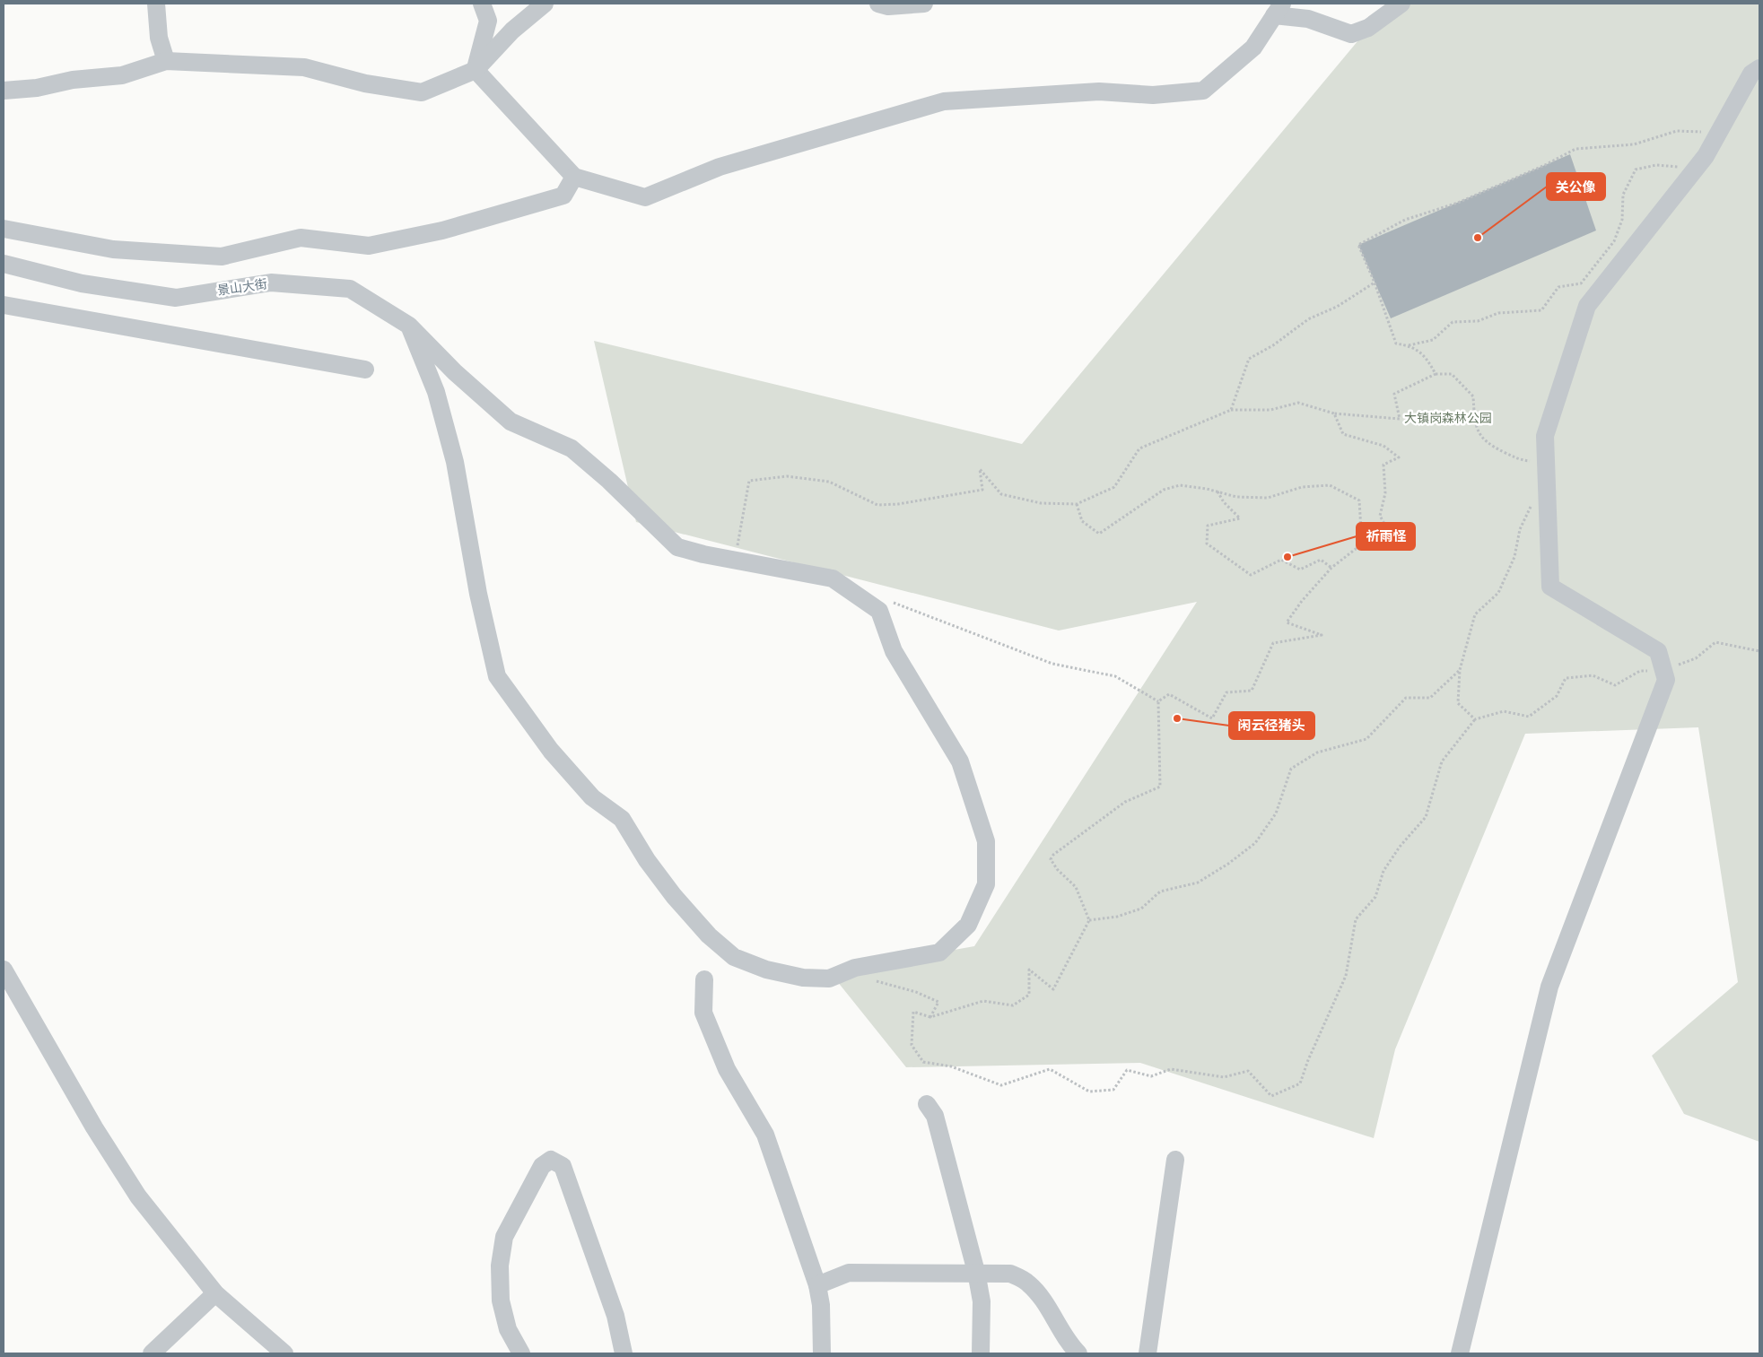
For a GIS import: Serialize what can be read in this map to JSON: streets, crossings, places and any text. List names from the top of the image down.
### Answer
{
  "streets": {
    "street": ["景山大街"]
  },
  "parks": ["大镇岗森林公园"],
  "places": ["关公像", "祈雨怪", "闲云径猪头"]
}
